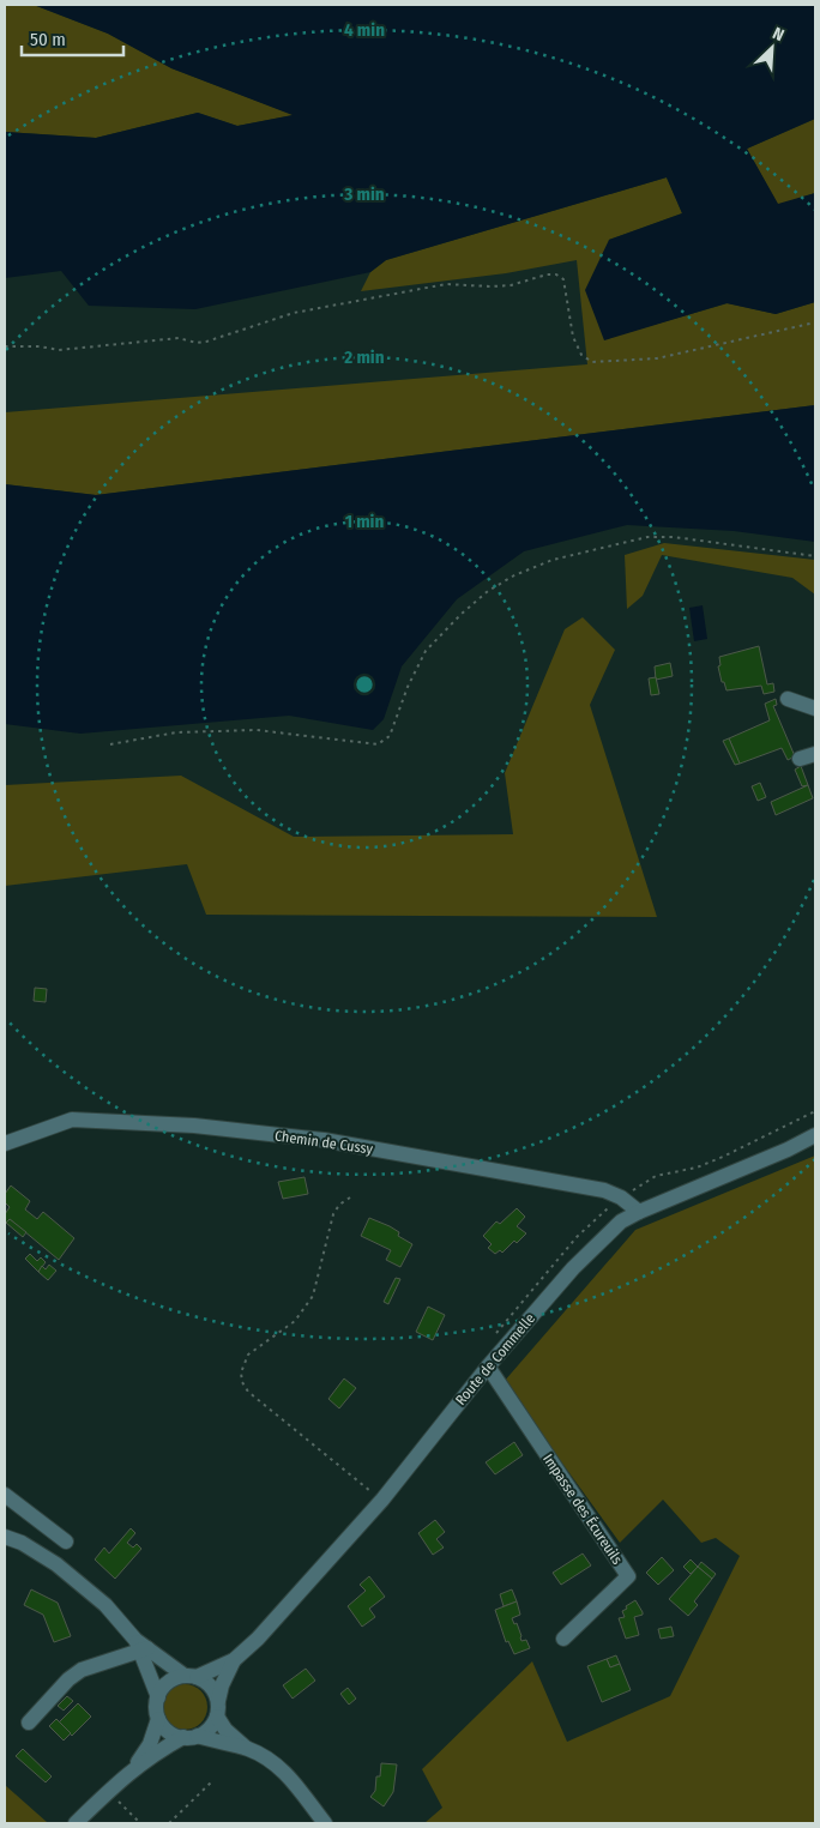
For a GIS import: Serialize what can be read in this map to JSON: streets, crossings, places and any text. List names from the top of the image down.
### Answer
{
  "streets": {
    "street": ["Chemin de Cussy", "Route de Commelle", "Impasse des Écureuils"]
  },
  "crossings": [
    ["Chemin de Cussy", "Route de Commelle"],
    ["Route de Commelle", "Impasse des Écureuils"]
  ],
  "scale_bar": "50 m",
  "north": "top right",
  "rings": [
    "4 min",
    "3 min",
    "2 min",
    "1 min"
  ]
}
